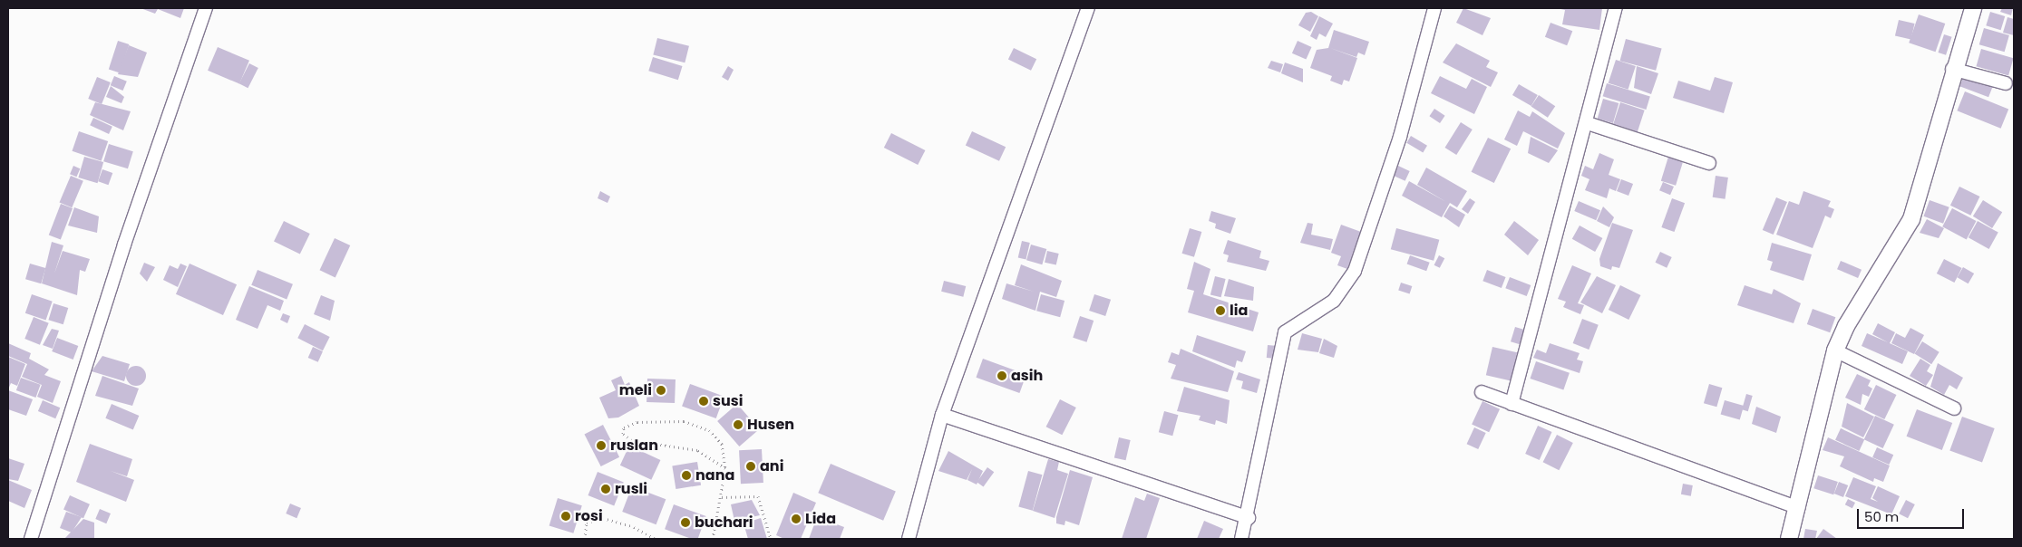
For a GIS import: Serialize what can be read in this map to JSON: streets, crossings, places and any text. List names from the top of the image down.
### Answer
{
  "places": [
    "lia",
    "asih",
    "meli",
    "susi",
    "Husen",
    "ruslan",
    "ani",
    "nana",
    "rusli",
    "rosi",
    "Lida",
    "buchari"
  ],
  "scale_bar": "50 m"
}
